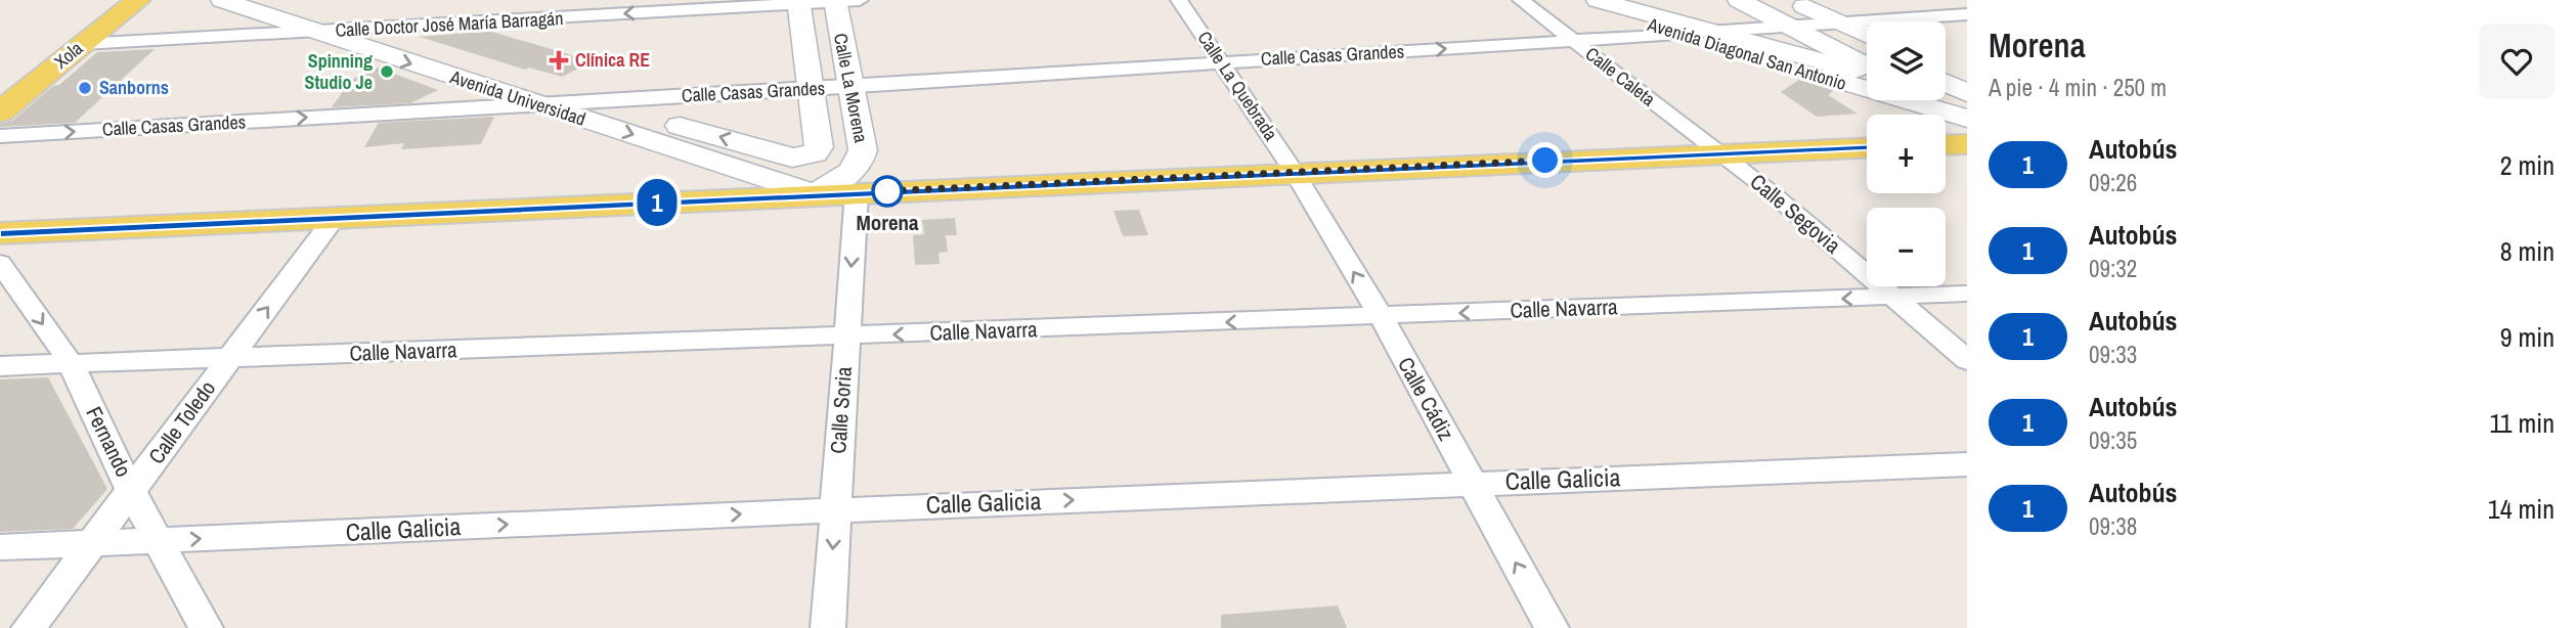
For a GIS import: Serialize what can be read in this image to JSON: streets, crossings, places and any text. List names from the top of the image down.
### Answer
{
  "streets": {
    "main road": ["Xola"],
    "street": [
      "Calle Doctor José María Barragán",
      "Avenida Diagonal San Antonio",
      "Calle Casas Grandes",
      "Calle Caleta",
      "Calle La Quebrada",
      "Calle La Morena",
      "Avenida Universidad",
      "Calle Segovia",
      "Calle Navarra",
      "Calle Cádiz",
      "Calle Soria",
      "Calle Toledo",
      "Fernando",
      "Calle Galicia"
    ]
  },
  "crossings": [
    ["Calle Doctor José María Barragán", "Xola"],
    ["Calle Doctor José María Barragán", "Calle La Morena"],
    ["Calle Doctor José María Barragán", "Avenida Universidad"],
    ["Avenida Diagonal San Antonio", "Calle Casas Grandes"],
    ["Calle Casas Grandes", "Calle Caleta"],
    ["Calle Casas Grandes", "Calle La Quebrada"],
    ["Calle Casas Grandes", "Calle La Morena"],
    ["Calle Casas Grandes", "Avenida Universidad"],
    ["Calle Caleta", "Calle Segovia"],
    ["Calle La Quebrada", "Calle Cádiz"],
    ["Calle La Morena", "Avenida Universidad"],
    ["Calle Segovia", "Calle Navarra"],
    ["Calle Navarra", "Calle Cádiz"],
    ["Calle Navarra", "Calle Soria"],
    ["Calle Navarra", "Calle Toledo"],
    ["Calle Navarra", "Fernando"],
    ["Calle Cádiz", "Calle Galicia"],
    ["Calle Soria", "Calle Galicia"],
    ["Calle Toledo", "Fernando"],
    ["Calle Toledo", "Calle Galicia"],
    ["Fernando", "Calle Galicia"]
  ],
  "one_way": [
    "Calle Doctor José María Barragán",
    "Calle Casas Grandes",
    "Calle Navarra",
    "Calle Cádiz",
    "Calle Soria",
    "Calle Galicia"
  ],
  "places": {
    "health": ["Clínica RE"],
    "other": ["Spinning Studio Je", "Sanborns", "Morena"]
  },
  "lines": ["bus line 1"],
  "page": {
    "on_map": "1",
    "heading": ["Morena", "A pie · 4 min · 250 m"],
    "map_buttons": ["+", "−"],
    "list": [
      {
        "mark": "1",
        "name": "Autobús",
        "note": "09:26",
        "value": "2 min"
      },
      {
        "mark": "1",
        "name": "Autobús",
        "note": "09:32",
        "value": "8 min"
      },
      {
        "mark": "1",
        "name": "Autobús",
        "note": "09:33",
        "value": "9 min"
      },
      {
        "mark": "1",
        "name": "Autobús",
        "note": "09:35",
        "value": "11 min"
      },
      {
        "mark": "1",
        "name": "Autobús",
        "note": "09:38",
        "value": "14 min"
      }
    ]
  }
}
